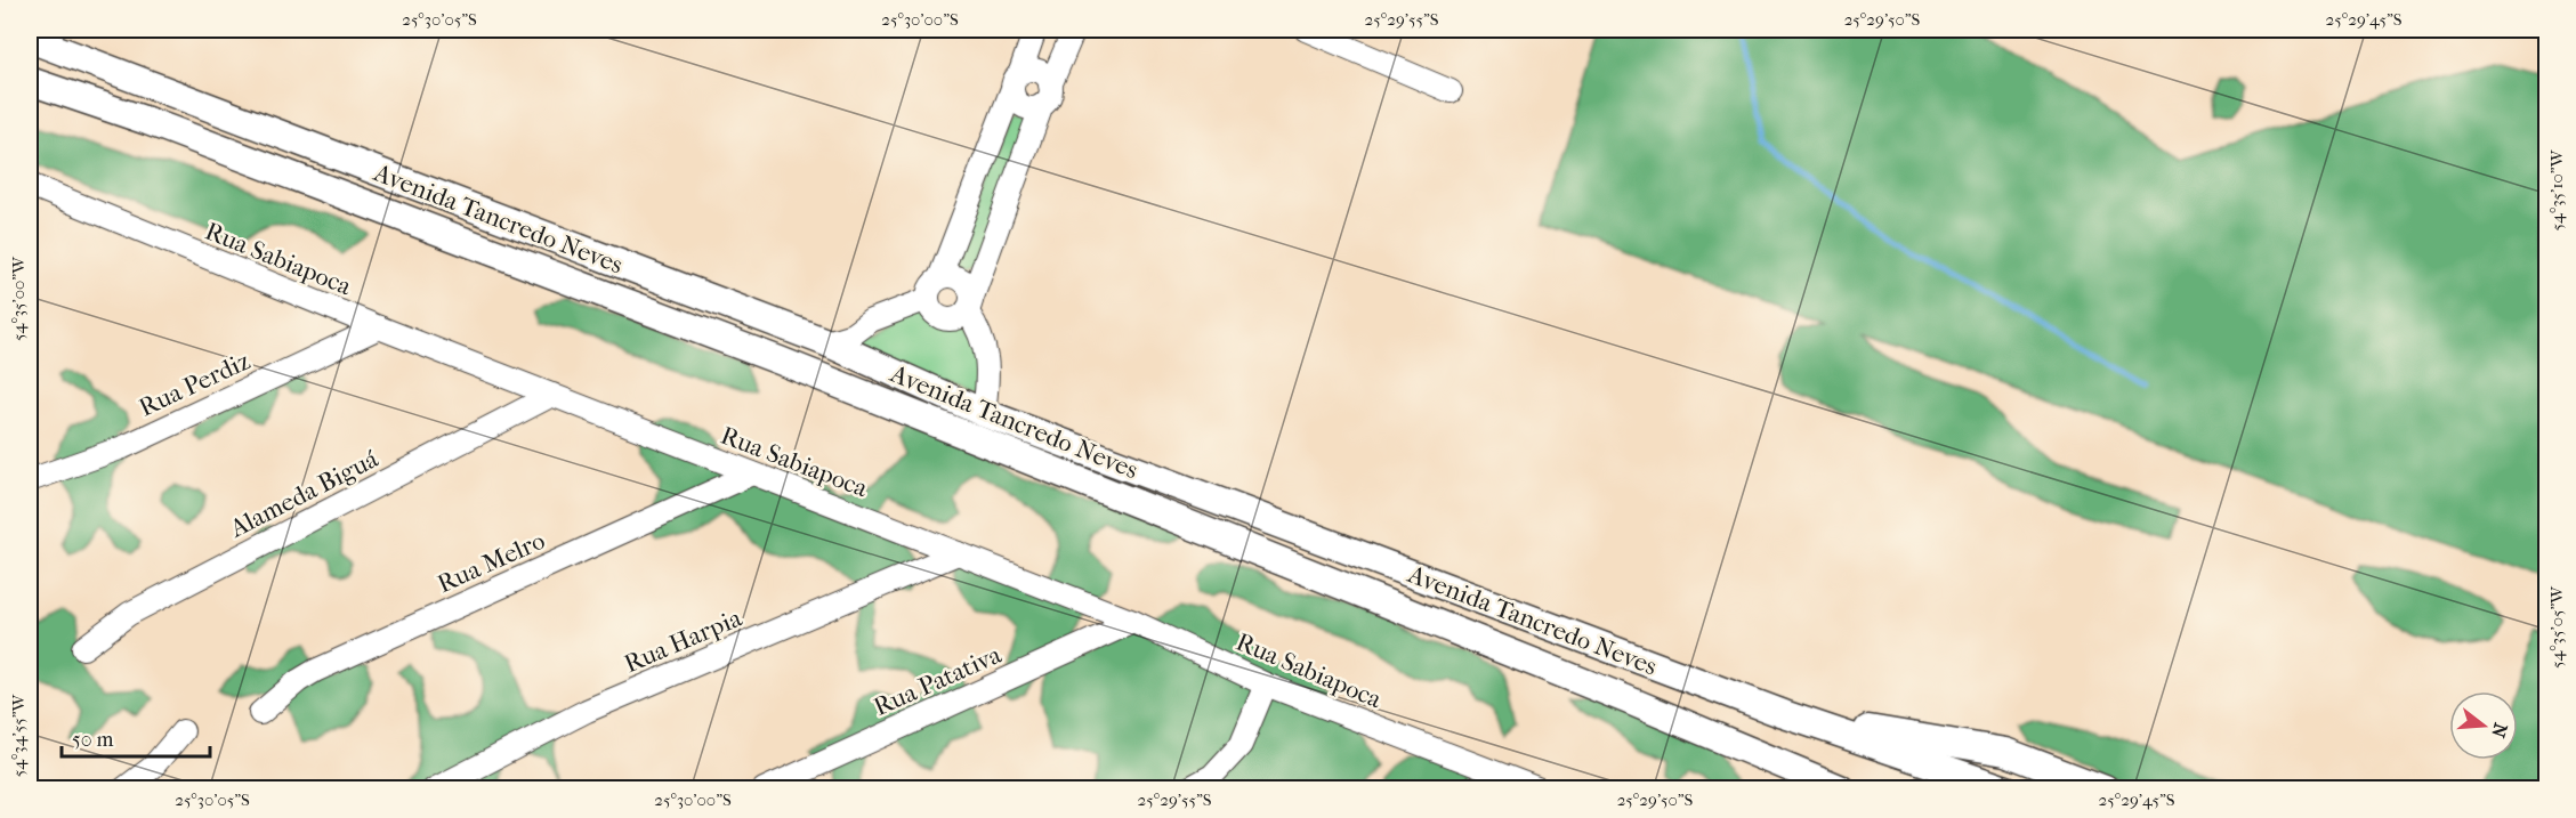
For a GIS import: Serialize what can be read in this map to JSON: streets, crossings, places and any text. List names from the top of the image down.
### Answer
{
  "streets": {
    "main road": ["Avenida Tancredo Neves"],
    "street": [
      "Rua Sabiapoca",
      "Rua Perdiz",
      "Alameda Biguá",
      "Rua Melro",
      "Rua Harpia",
      "Rua Patativa"
    ]
  },
  "crossings": [
    ["Rua Sabiapoca", "Rua Perdiz"],
    ["Rua Sabiapoca", "Alameda Biguá"],
    ["Rua Sabiapoca", "Rua Melro"],
    ["Rua Sabiapoca", "Rua Harpia"],
    ["Rua Sabiapoca", "Rua Patativa"]
  ],
  "scale_bar": "50 m",
  "north": "right",
  "coordinates": [
    "25°30'05\"S",
    "25°30'00\"S",
    "25°29'55\"S",
    "25°29'50\"S",
    "25°29'45\"S",
    "54°35'10\"W",
    "54°35'00\"W",
    "54°35'05\"W",
    "54°34'55\"W"
  ]
}
